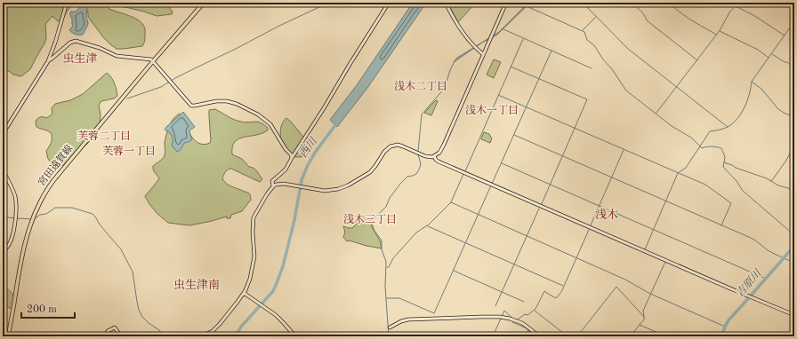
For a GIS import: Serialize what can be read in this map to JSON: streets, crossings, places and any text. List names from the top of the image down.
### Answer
{
  "streets": {
    "main road": ["宮田遠賀線"]
  },
  "districts": [
    "虫生津",
    "浅木二丁目",
    "浅木一丁目",
    "芙蓉二丁目",
    "芙蓉一丁目",
    "浅木",
    "浅木三丁目",
    "虫生津南"
  ],
  "water": ["西川", "吉原川"],
  "scale_bar": "200 m"
}
